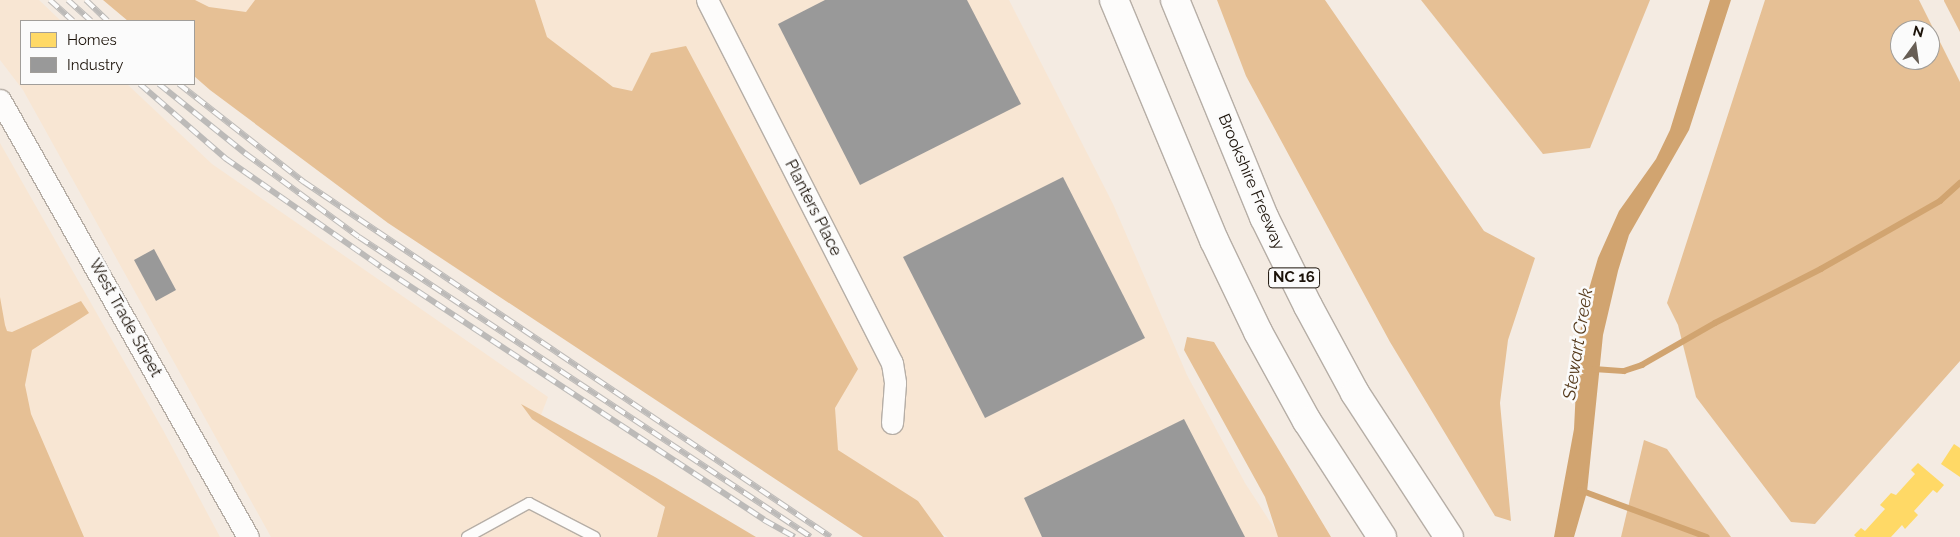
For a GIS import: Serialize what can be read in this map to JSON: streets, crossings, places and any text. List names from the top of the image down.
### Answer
{
  "streets": {
    "highway": ["Brookshire Freeway", "NC 16"],
    "street": ["Planters Place", "West Trade Street"]
  },
  "water": ["Stewart Creek"],
  "legend": ["Homes", "Industry"],
  "north": "top"
}
